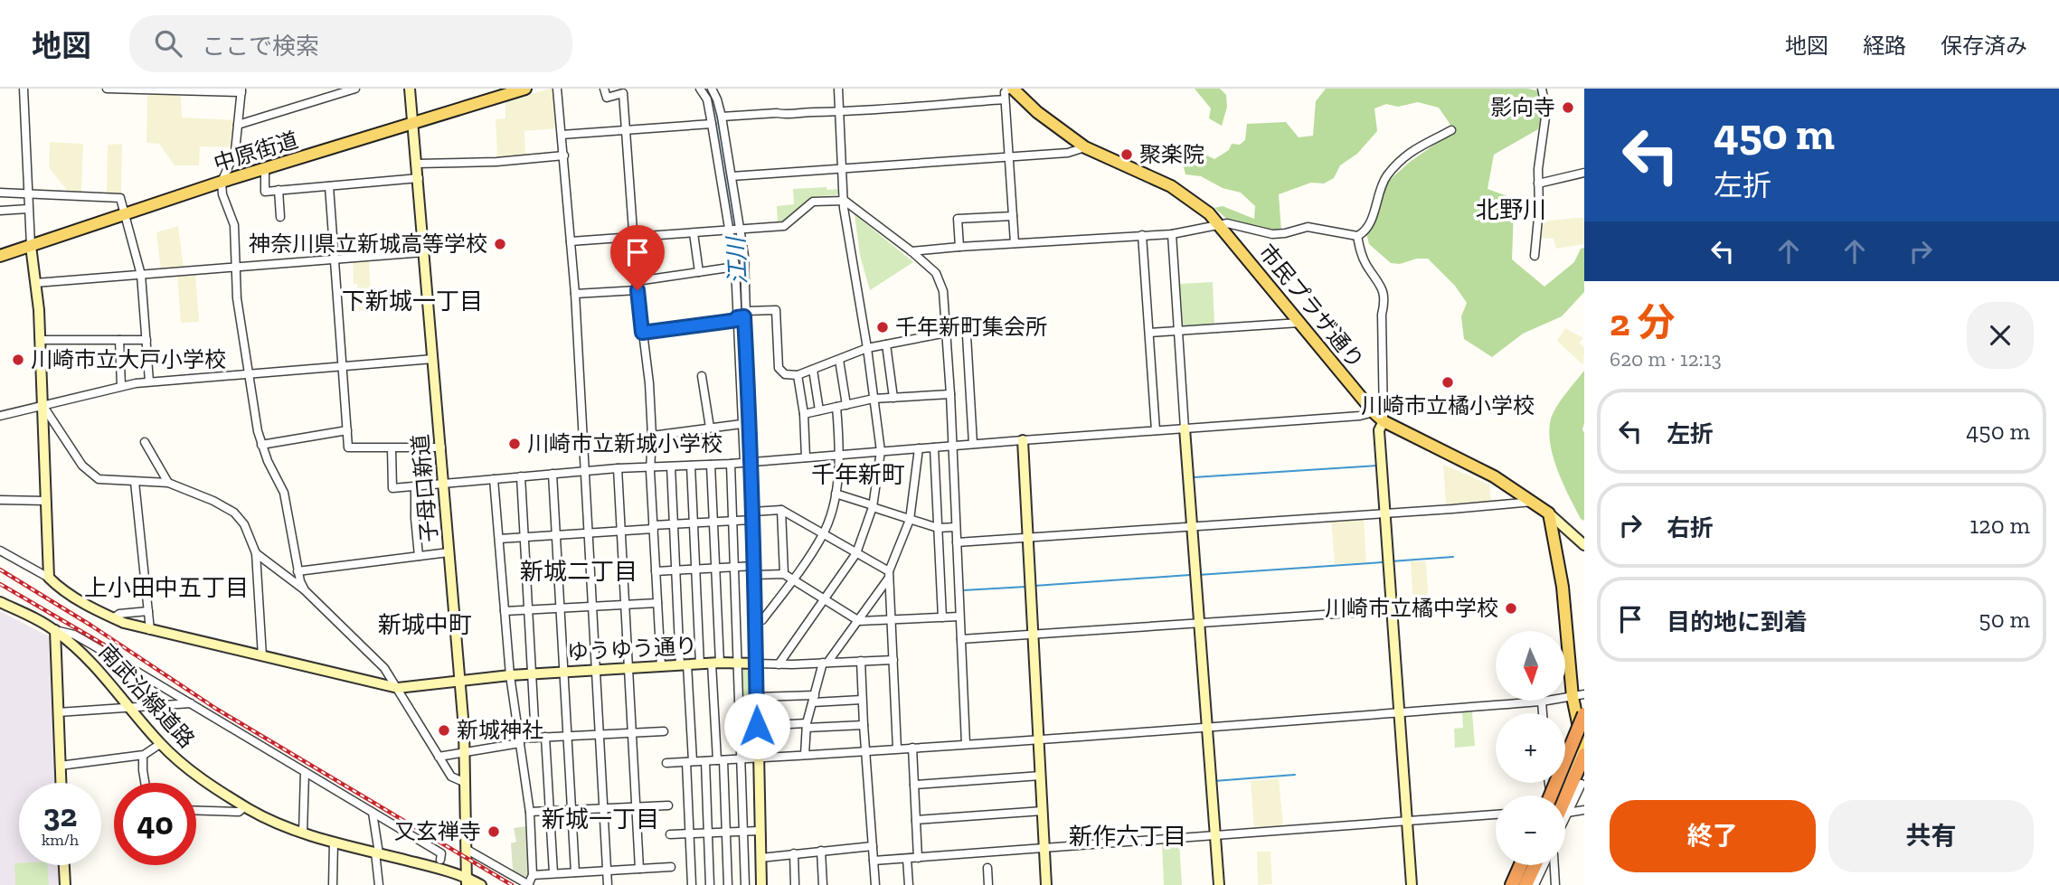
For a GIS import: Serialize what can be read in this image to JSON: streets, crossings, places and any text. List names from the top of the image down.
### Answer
{
  "streets": {
    "main road": ["中原街道", "市民プラザ通り"],
    "street": ["子母口新道", "ゆうゆう通り", "南武沿線道路"]
  },
  "crossings": [
    ["中原街道", "子母口新道"],
    ["子母口新道", "ゆうゆう通り"],
    ["子母口新道", "南武沿線道路"]
  ],
  "districts": [
    "北野川",
    "下新城一丁目",
    "千年新町",
    "新城二丁目",
    "上小田中五丁目",
    "新城中町",
    "新城一丁目",
    "新作六丁目"
  ],
  "water": ["江川"],
  "places": [
    "影向寺",
    "聚楽院",
    "神奈川県立新城高等学校",
    "千年新町集会所",
    "川崎市立大戸小学校",
    "川崎市立橘小学校",
    "川崎市立新城小学校",
    "川崎市立橘中学校",
    "新城神社",
    "又玄禅寺"
  ],
  "north": "bottom",
  "page": {
    "header": "地図",
    "search": "ここで検索",
    "nav": ["地図", "経路", "保存済み"],
    "turn": ["450 m", "左折"],
    "heading": ["2 分", "620 m · 12:13"],
    "list": [
      {
        "name": "左折",
        "value": "450 m"
      },
      {
        "name": "右折",
        "value": "120 m"
      },
      {
        "name": "目的地に到着",
        "value": "50 m"
      }
    ],
    "map_buttons": ["+", "−"],
    "speed": "32 km/h",
    "limit": "40",
    "buttons": ["終了", "共有"]
  }
}
